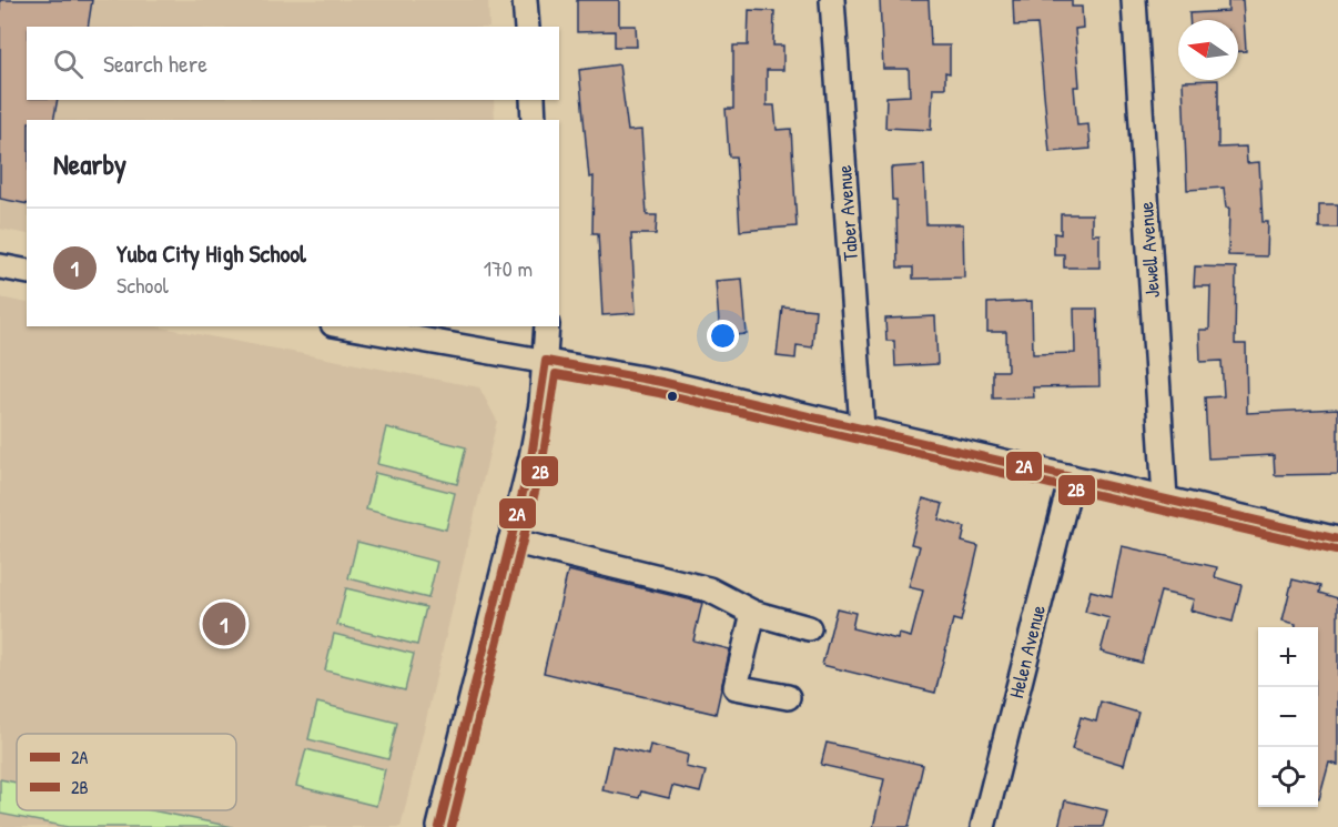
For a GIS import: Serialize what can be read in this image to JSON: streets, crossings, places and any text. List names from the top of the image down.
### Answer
{
  "streets": {
    "street": ["Taber Avenue", "Jewell Avenue", "Helen Avenue"]
  },
  "lines": ["transit line 2A", "transit line 2B"],
  "legend": ["2A", "2B"],
  "north": "left",
  "page": {
    "search": "Search here",
    "heading": "Nearby",
    "list": [
      {
        "mark": "1",
        "name": "Yuba City High School",
        "note": "School",
        "value": "170 m"
      }
    ],
    "pins": "1",
    "map_buttons": ["+", "−"]
  }
}
